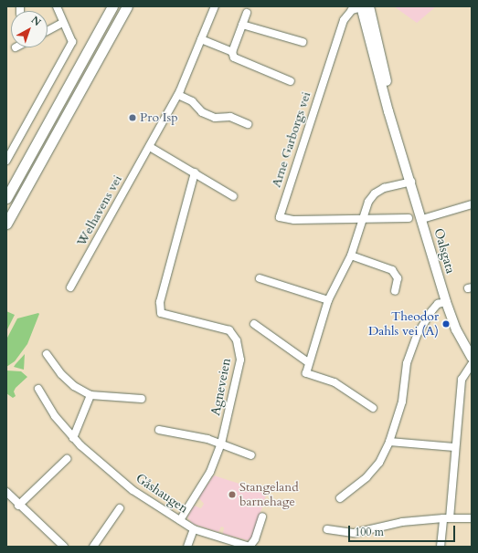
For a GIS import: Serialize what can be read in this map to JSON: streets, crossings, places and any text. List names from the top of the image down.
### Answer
{
  "streets": {
    "main road": ["Oalsgata"],
    "street": [
      "Arne Garborgs vei",
      "Welhavens vei",
      "Agneveien",
      "Gåshaugen"
    ]
  },
  "crossings": [
    ["Arne Garborgs vei", "Oalsgata"],
    ["Agneveien", "Gåshaugen"]
  ],
  "places": ["Pro Isp", "Theodor Dahls vei (A)", "Stangeland barnehage"],
  "scale_bar": "100 m",
  "north": "top right"
}
